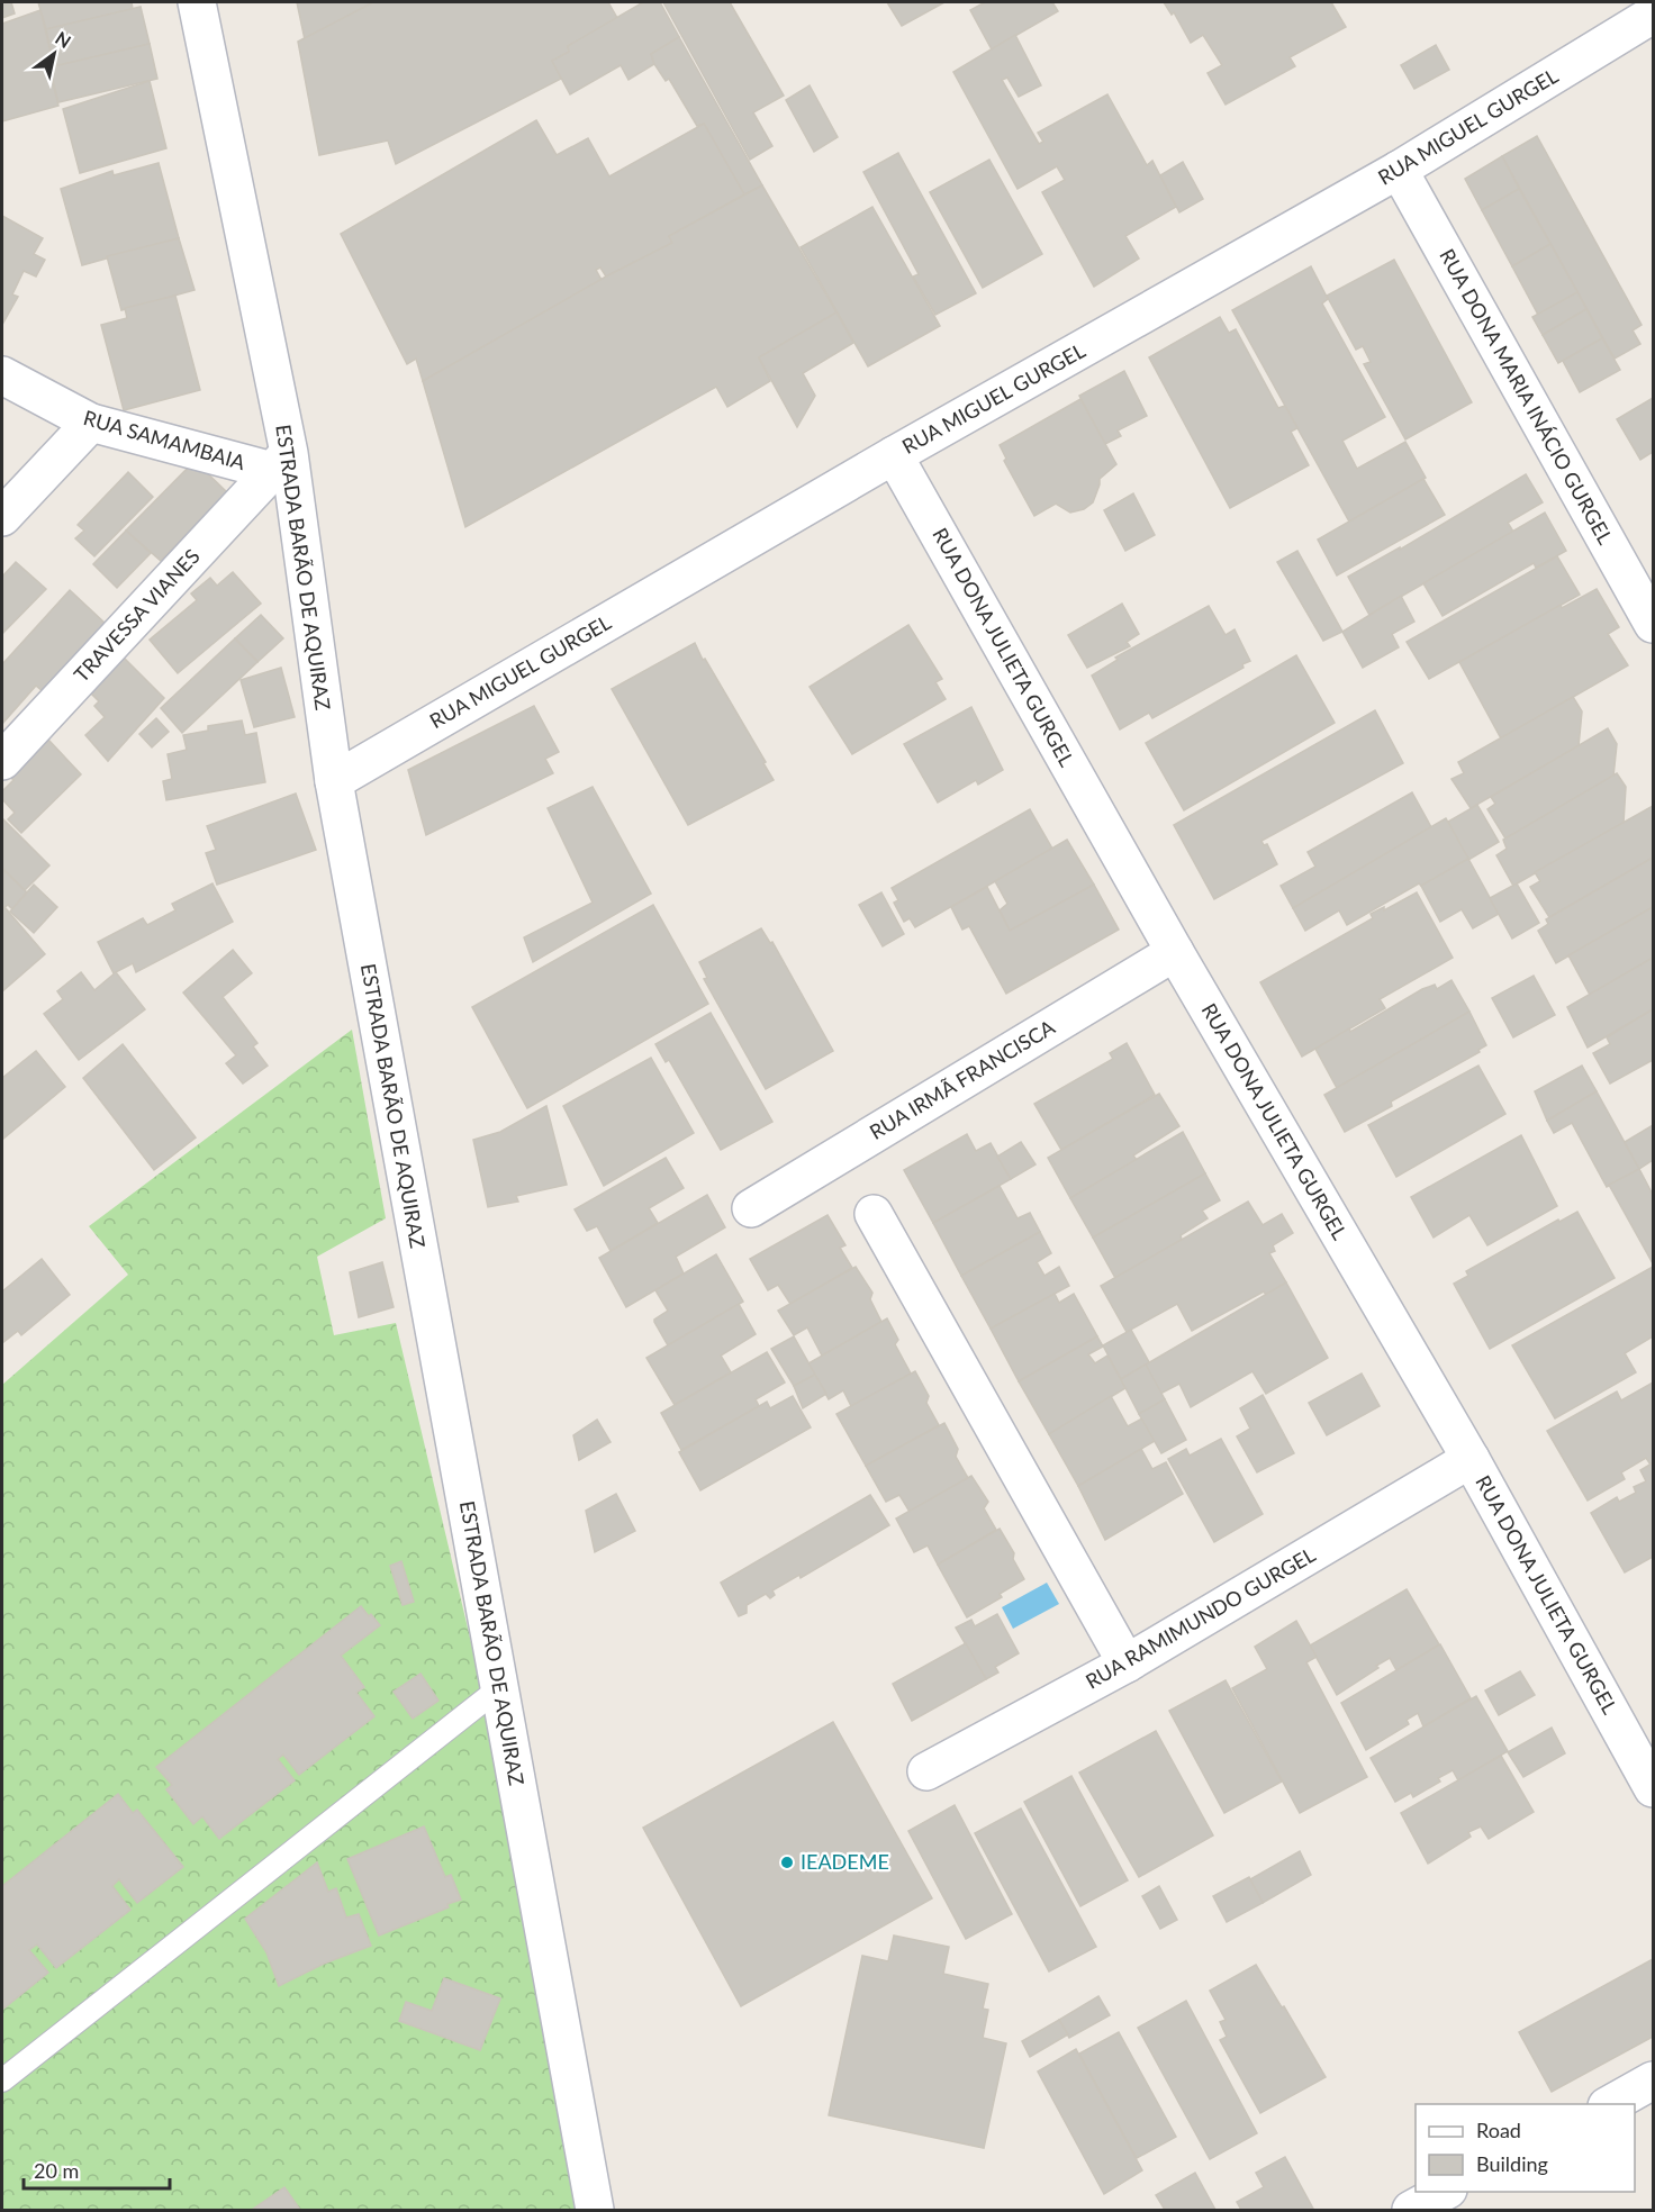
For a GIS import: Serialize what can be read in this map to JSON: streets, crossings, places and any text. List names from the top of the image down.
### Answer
{
  "streets": {
    "street": [
      "RUA MIGUEL GURGEL",
      "RUA DONA MARIA INÁCIO GURGEL",
      "RUA SAMAMBAIA",
      "ESTRADA BARÃO DE AQUIRAZ",
      "TRAVESSA VIANES",
      "RUA DONA JULIETA GURGEL",
      "RUA IRMÃ FRANCISCA",
      "RUA RAMIMUNDO GURGEL"
    ]
  },
  "crossings": [
    ["RUA MIGUEL GURGEL", "RUA DONA MARIA INÁCIO GURGEL"],
    ["RUA MIGUEL GURGEL", "ESTRADA BARÃO DE AQUIRAZ"],
    ["RUA MIGUEL GURGEL", "RUA DONA JULIETA GURGEL"],
    ["RUA SAMAMBAIA", "ESTRADA BARÃO DE AQUIRAZ"],
    ["RUA SAMAMBAIA", "TRAVESSA VIANES"],
    ["ESTRADA BARÃO DE AQUIRAZ", "TRAVESSA VIANES"],
    ["RUA DONA JULIETA GURGEL", "RUA IRMÃ FRANCISCA"],
    ["RUA DONA JULIETA GURGEL", "RUA RAMIMUNDO GURGEL"]
  ],
  "places": ["IEADEME"],
  "legend": ["Road", "Building"],
  "scale_bar": "20 m",
  "north": "top right"
}
